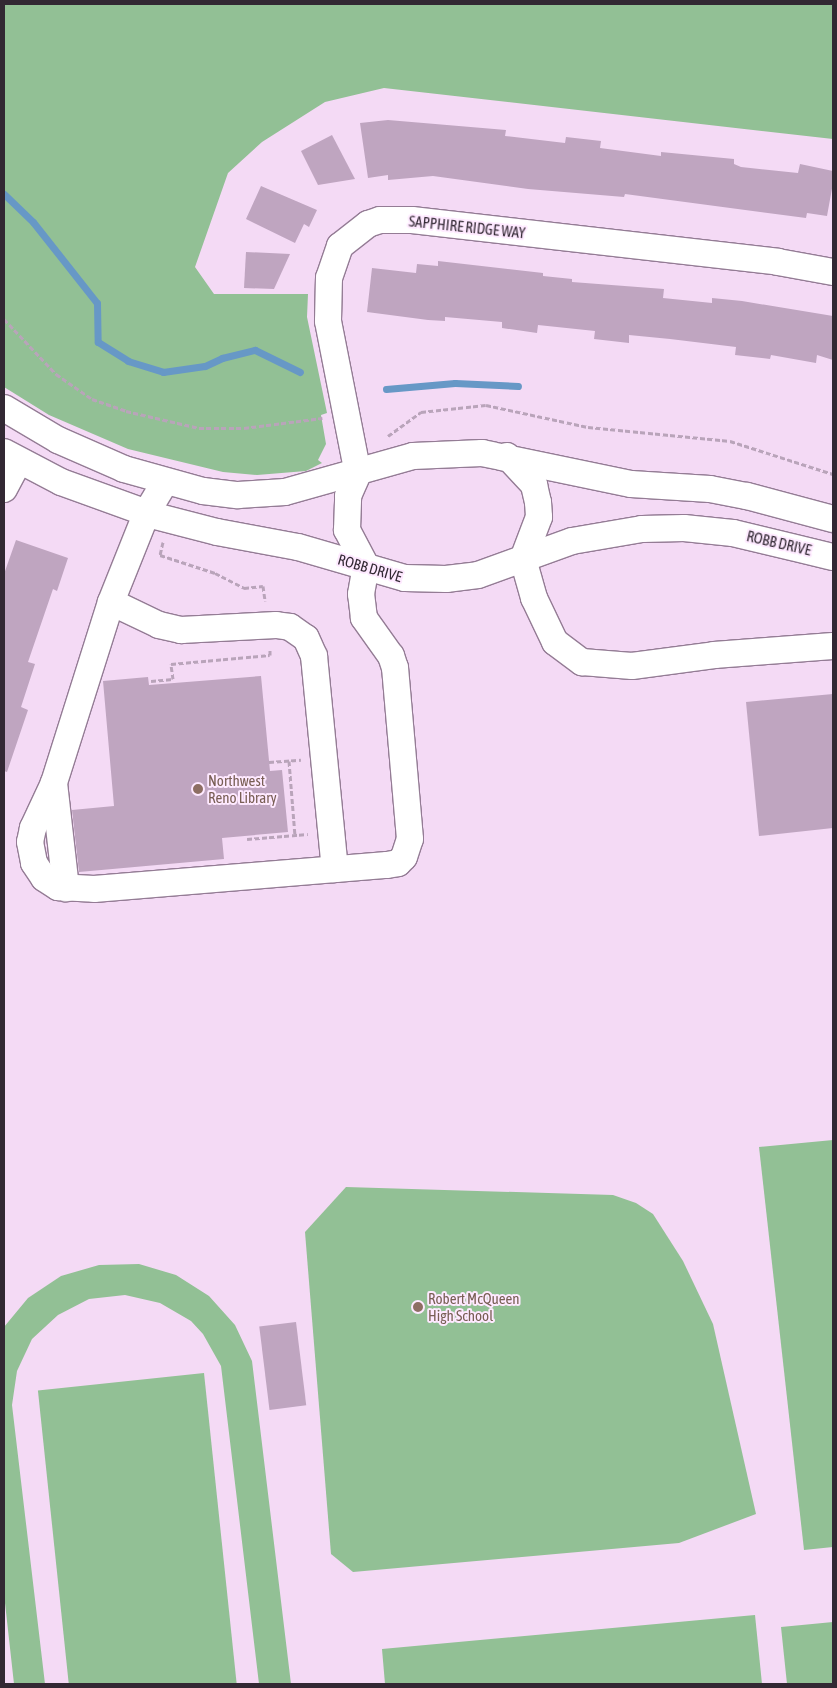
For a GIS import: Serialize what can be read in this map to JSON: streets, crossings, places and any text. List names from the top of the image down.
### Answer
{
  "streets": {
    "street": ["SAPPHIRE RIDGE WAY", "ROBB DRIVE"]
  },
  "crossings": [
    ["SAPPHIRE RIDGE WAY", "ROBB DRIVE"]
  ],
  "places": ["Northwest Reno Library", "Robert McQueen High School"]
}
